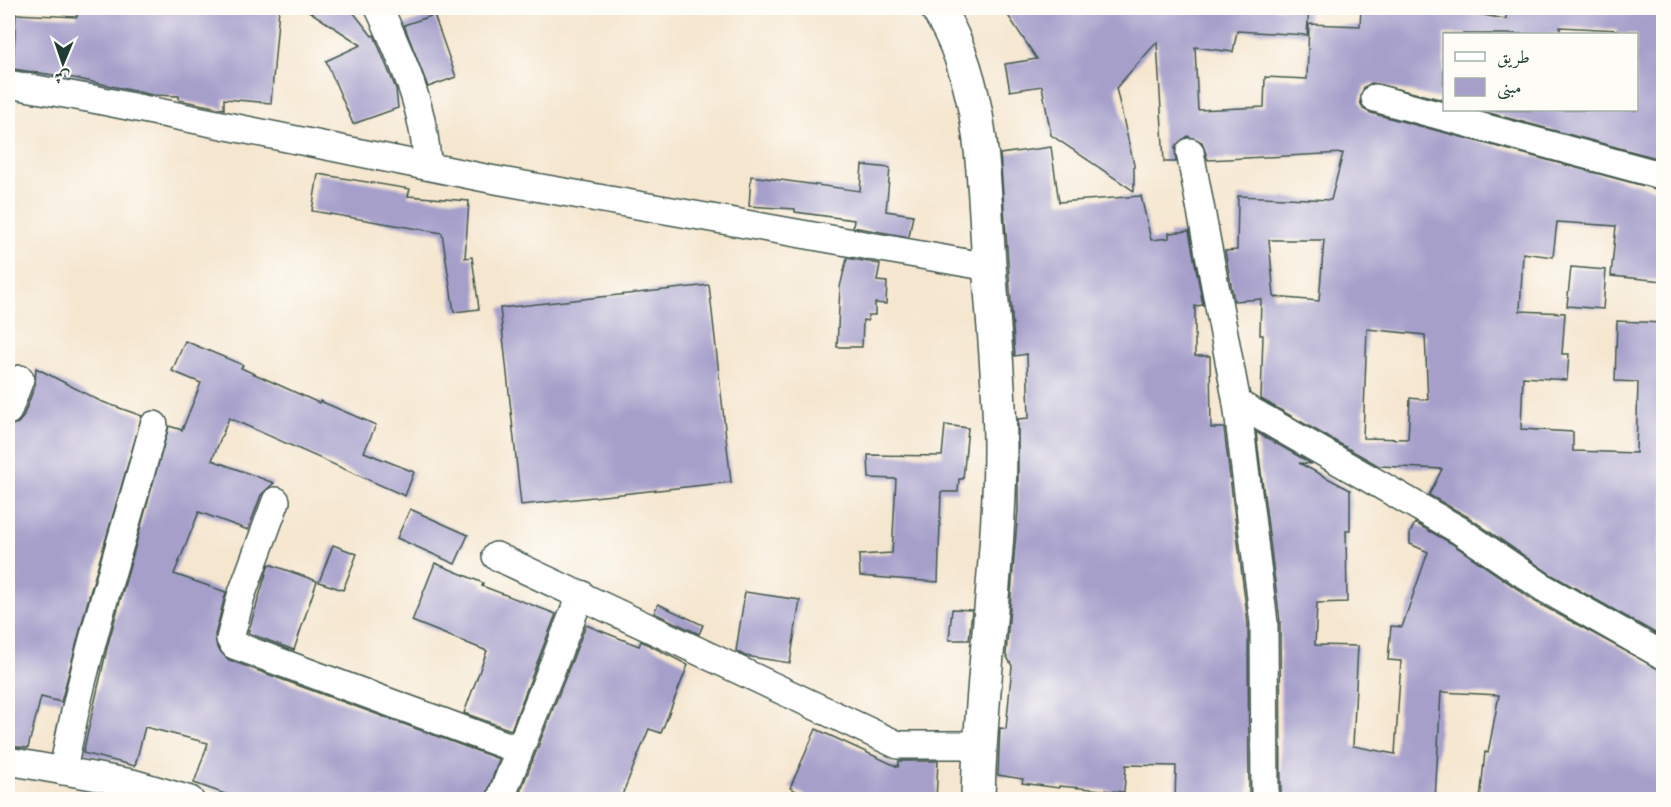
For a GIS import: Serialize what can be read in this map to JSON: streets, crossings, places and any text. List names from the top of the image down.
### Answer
{
  "legend": ["طريق", "مبنى"],
  "north": "bottom"
}
